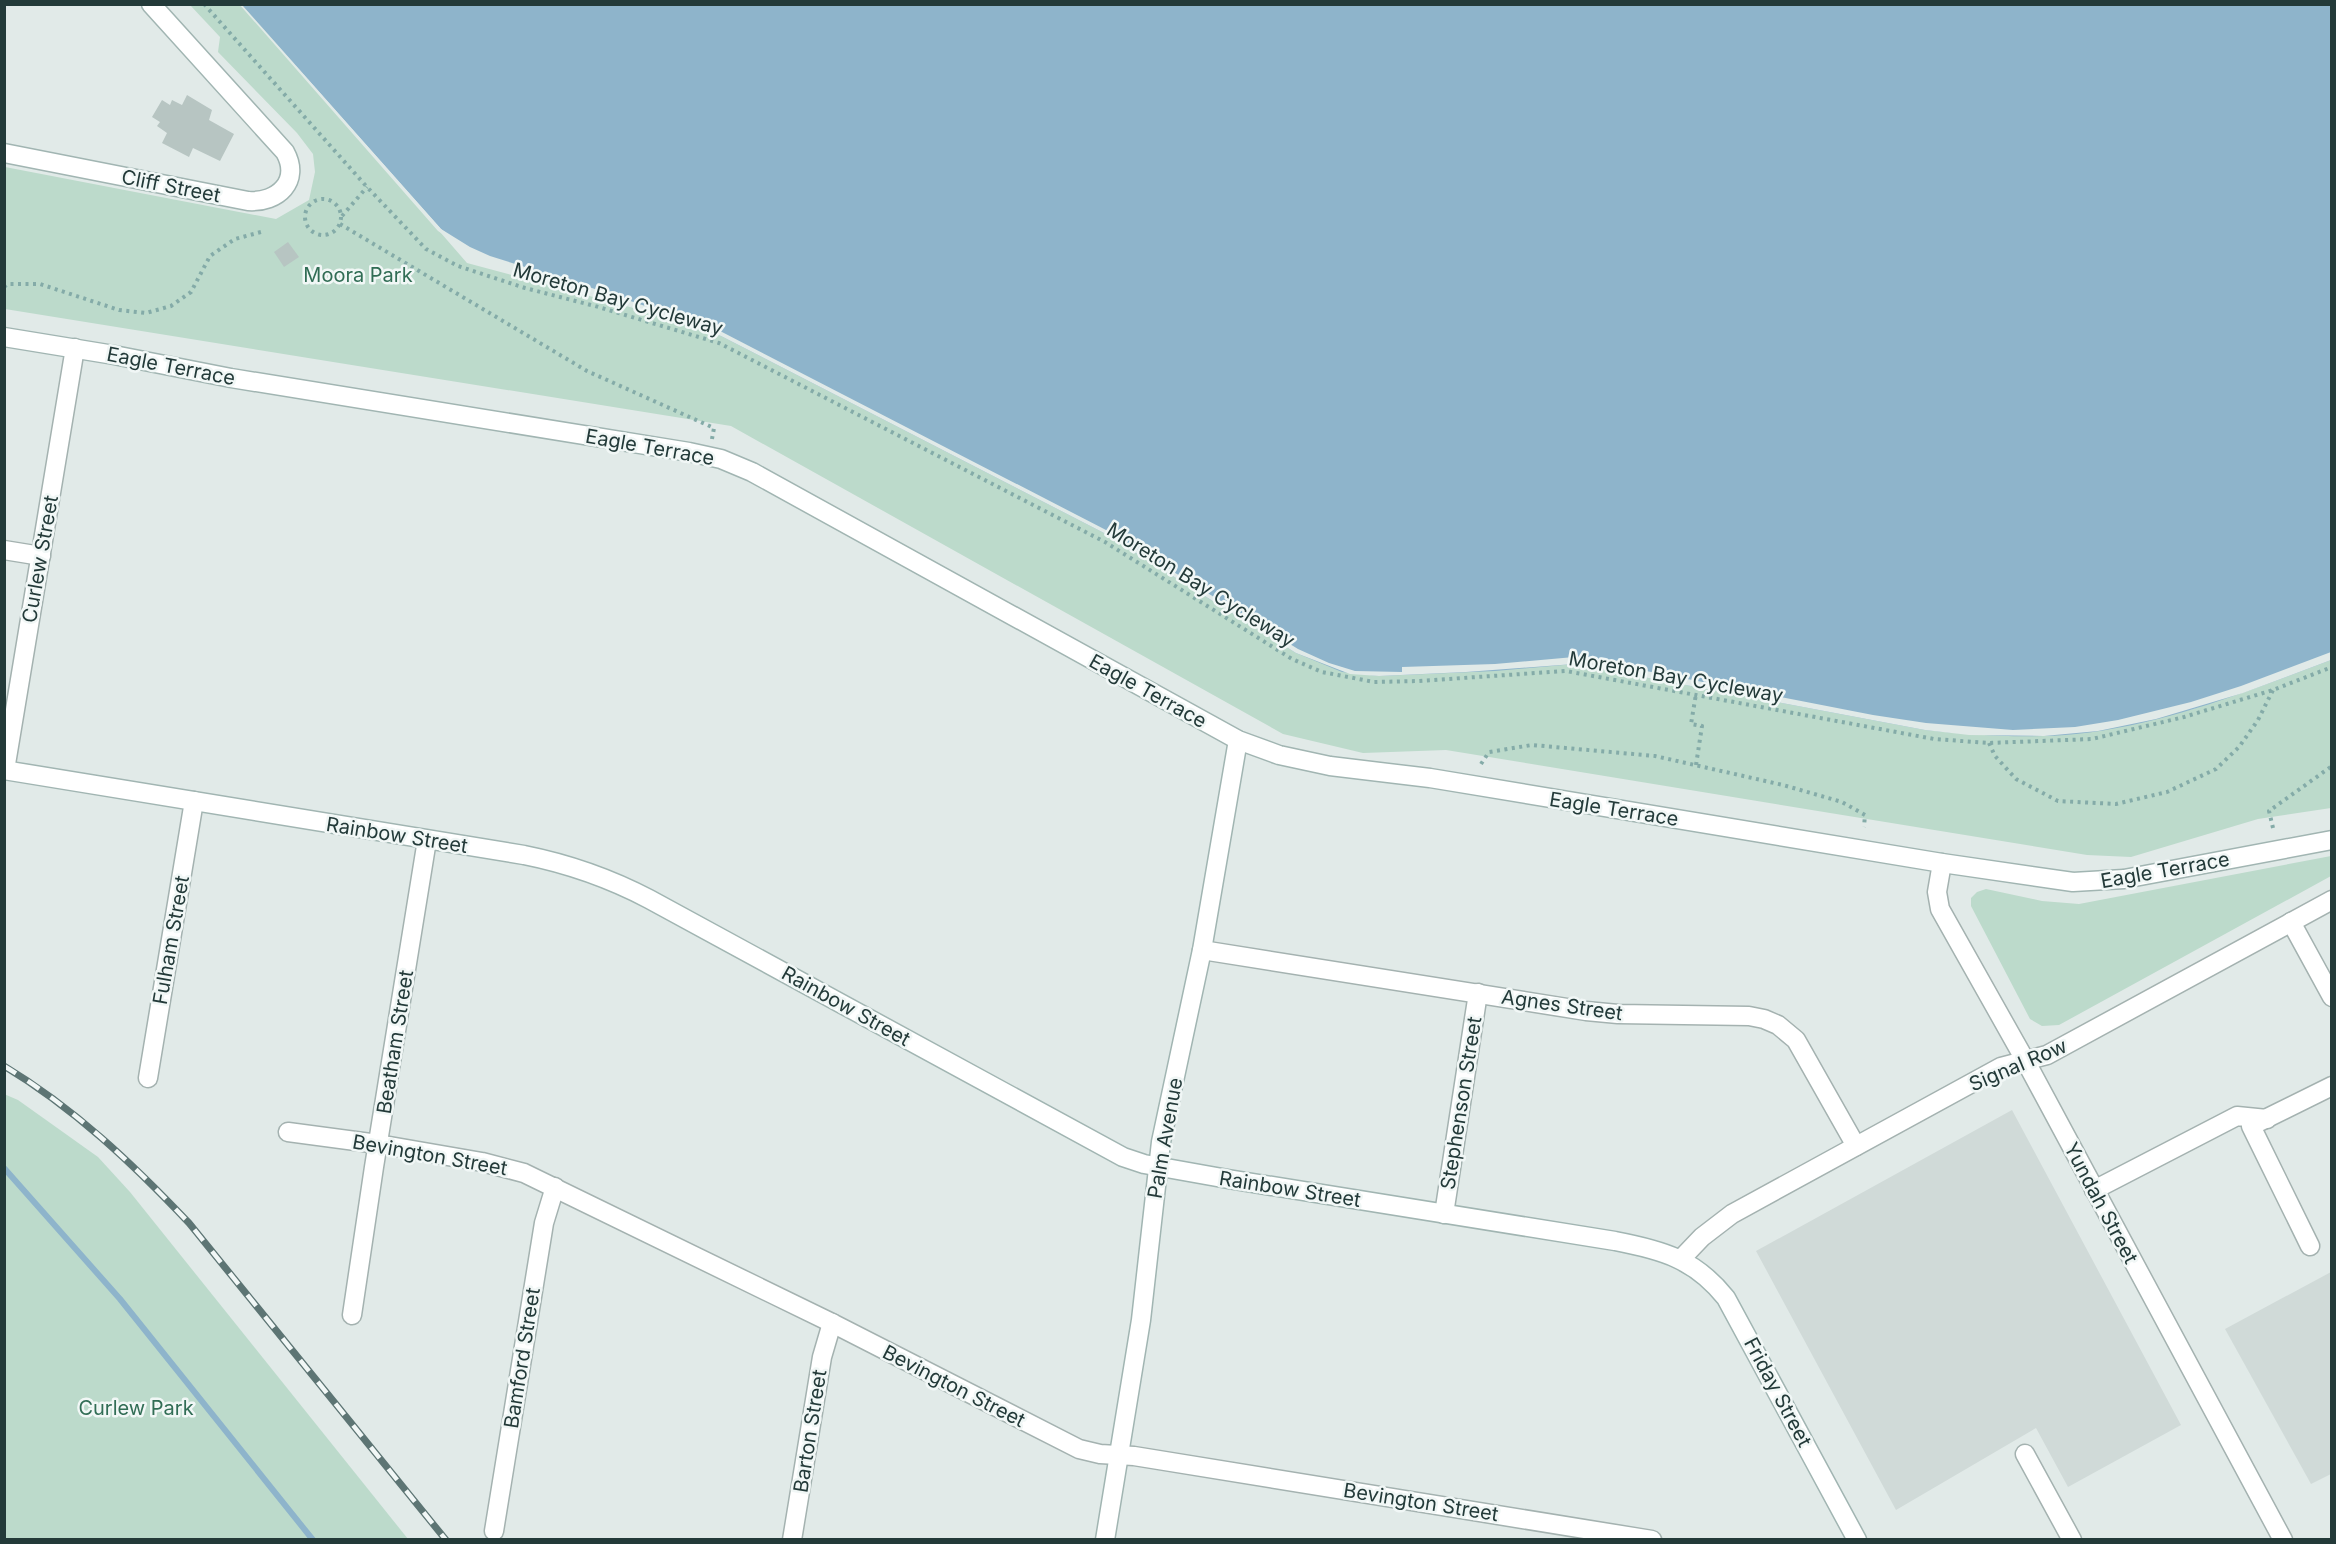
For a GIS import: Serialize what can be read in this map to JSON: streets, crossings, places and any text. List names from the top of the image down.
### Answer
{
  "streets": {
    "street": [
      "Cliff Street",
      "Eagle Terrace",
      "Curlew Street",
      "Rainbow Street",
      "Fulham Street",
      "Agnes Street",
      "Beatham Street",
      "Signal Row",
      "Stephenson Street",
      "Palm Avenue",
      "Bevington Street",
      "Yundah Street",
      "Bamford Street",
      "Friday Street",
      "Barton Street"
    ],
    "path": ["Moreton Bay Cycleway"]
  },
  "crossings": [
    ["Eagle Terrace", "Curlew Street"],
    ["Eagle Terrace", "Palm Avenue"],
    ["Eagle Terrace", "Yundah Street"],
    ["Curlew Street", "Rainbow Street"],
    ["Rainbow Street", "Fulham Street"],
    ["Rainbow Street", "Beatham Street"],
    ["Rainbow Street", "Signal Row"],
    ["Rainbow Street", "Stephenson Street"],
    ["Rainbow Street", "Palm Avenue"],
    ["Rainbow Street", "Friday Street"],
    ["Agnes Street", "Signal Row"],
    ["Agnes Street", "Stephenson Street"],
    ["Agnes Street", "Palm Avenue"],
    ["Beatham Street", "Bevington Street"],
    ["Signal Row", "Yundah Street"],
    ["Signal Row", "Friday Street"],
    ["Palm Avenue", "Bevington Street"],
    ["Bevington Street", "Bamford Street"],
    ["Bevington Street", "Barton Street"]
  ],
  "parks": ["Moora Park", "Curlew Park"]
}
